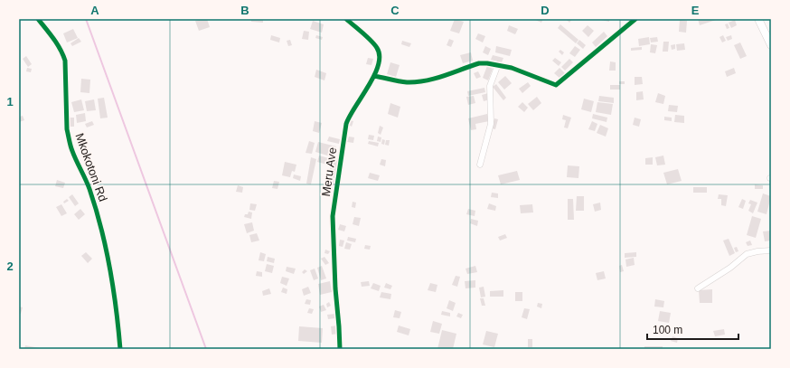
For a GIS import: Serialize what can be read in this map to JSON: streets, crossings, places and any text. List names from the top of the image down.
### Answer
{
  "streets": {
    "street": ["Mkokotoni Rd", "Meru Ave"]
  },
  "scale_bar": "100 m",
  "grid": {
    "columns": [
      "A",
      "B",
      "C",
      "D",
      "E"
    ],
    "rows": ["1", "2"]
  }
}
